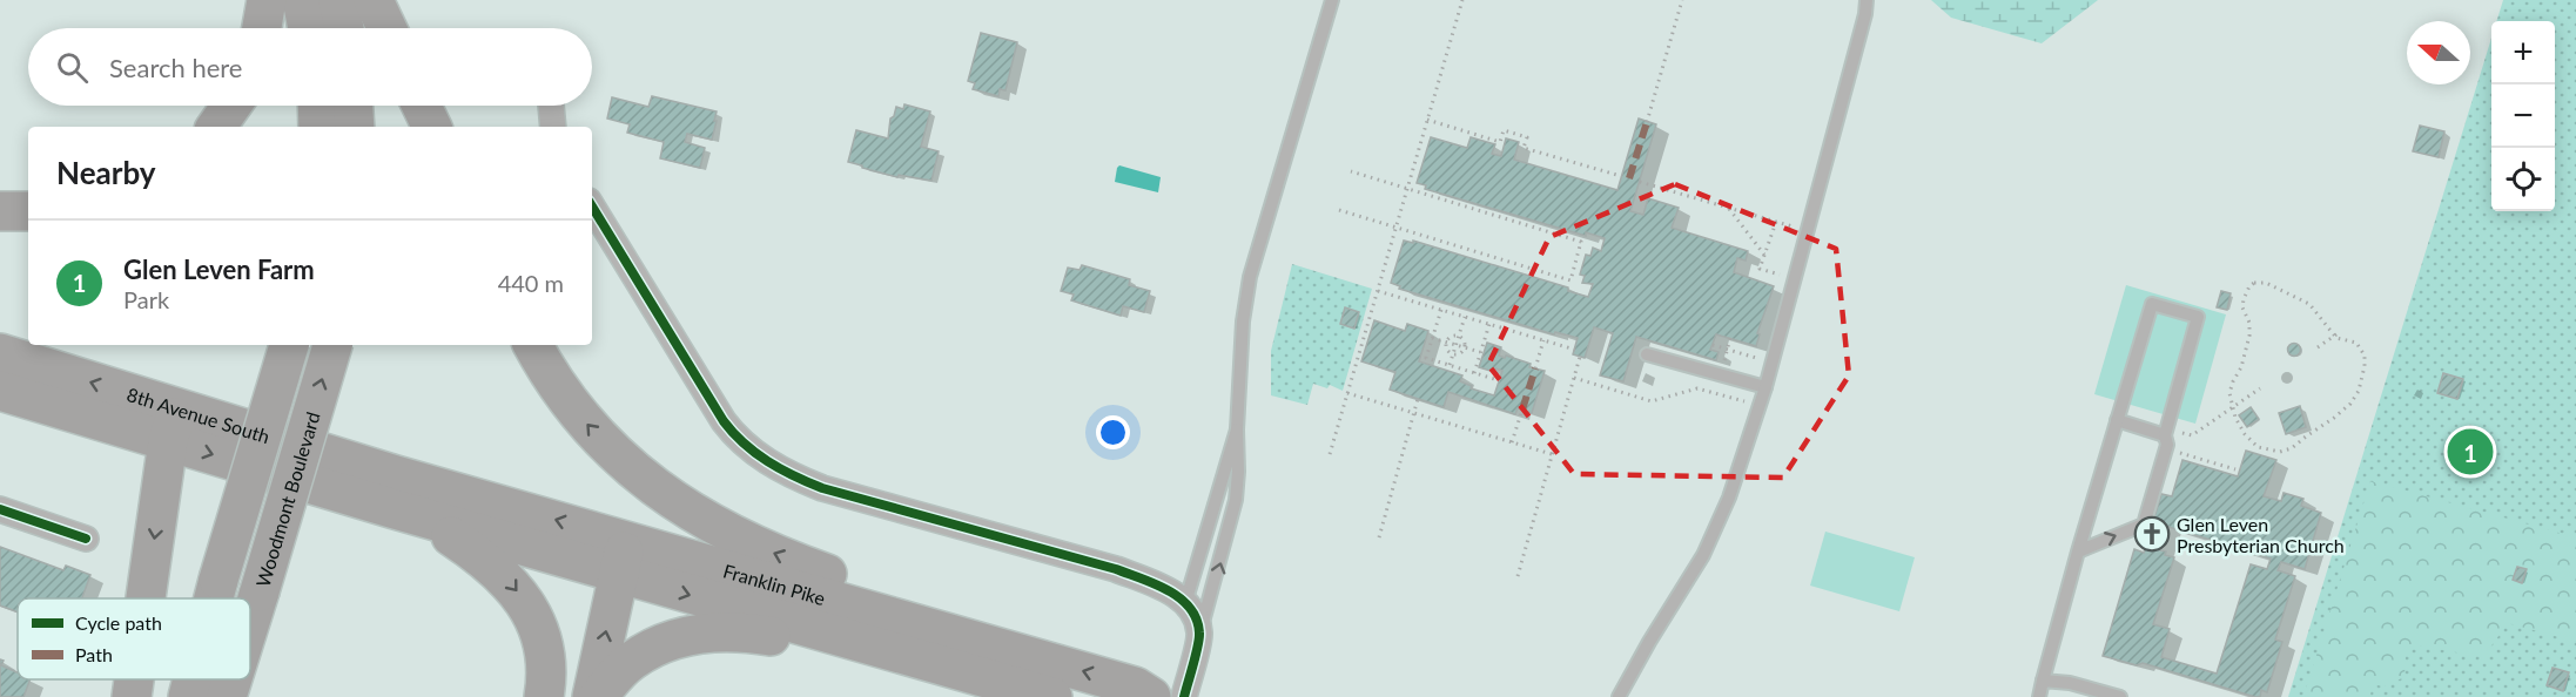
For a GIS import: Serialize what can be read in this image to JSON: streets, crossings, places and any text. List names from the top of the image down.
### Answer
{
  "streets": {
    "main road": ["8th Avenue South", "Woodmont Boulevard", "Franklin Pike"]
  },
  "crossings": [
    ["8th Avenue South", "Franklin Pike"]
  ],
  "places": {
    "church": ["Glen Leven Presbyterian Church"]
  },
  "legend": ["Cycle path", "Path"],
  "north": "left",
  "page": {
    "map_buttons": ["+", "−"],
    "search": "Search here",
    "heading": "Nearby",
    "list": [
      {
        "mark": "1",
        "name": "Glen Leven Farm",
        "note": "Park",
        "value": "440 m"
      }
    ],
    "pins": "1"
  }
}
